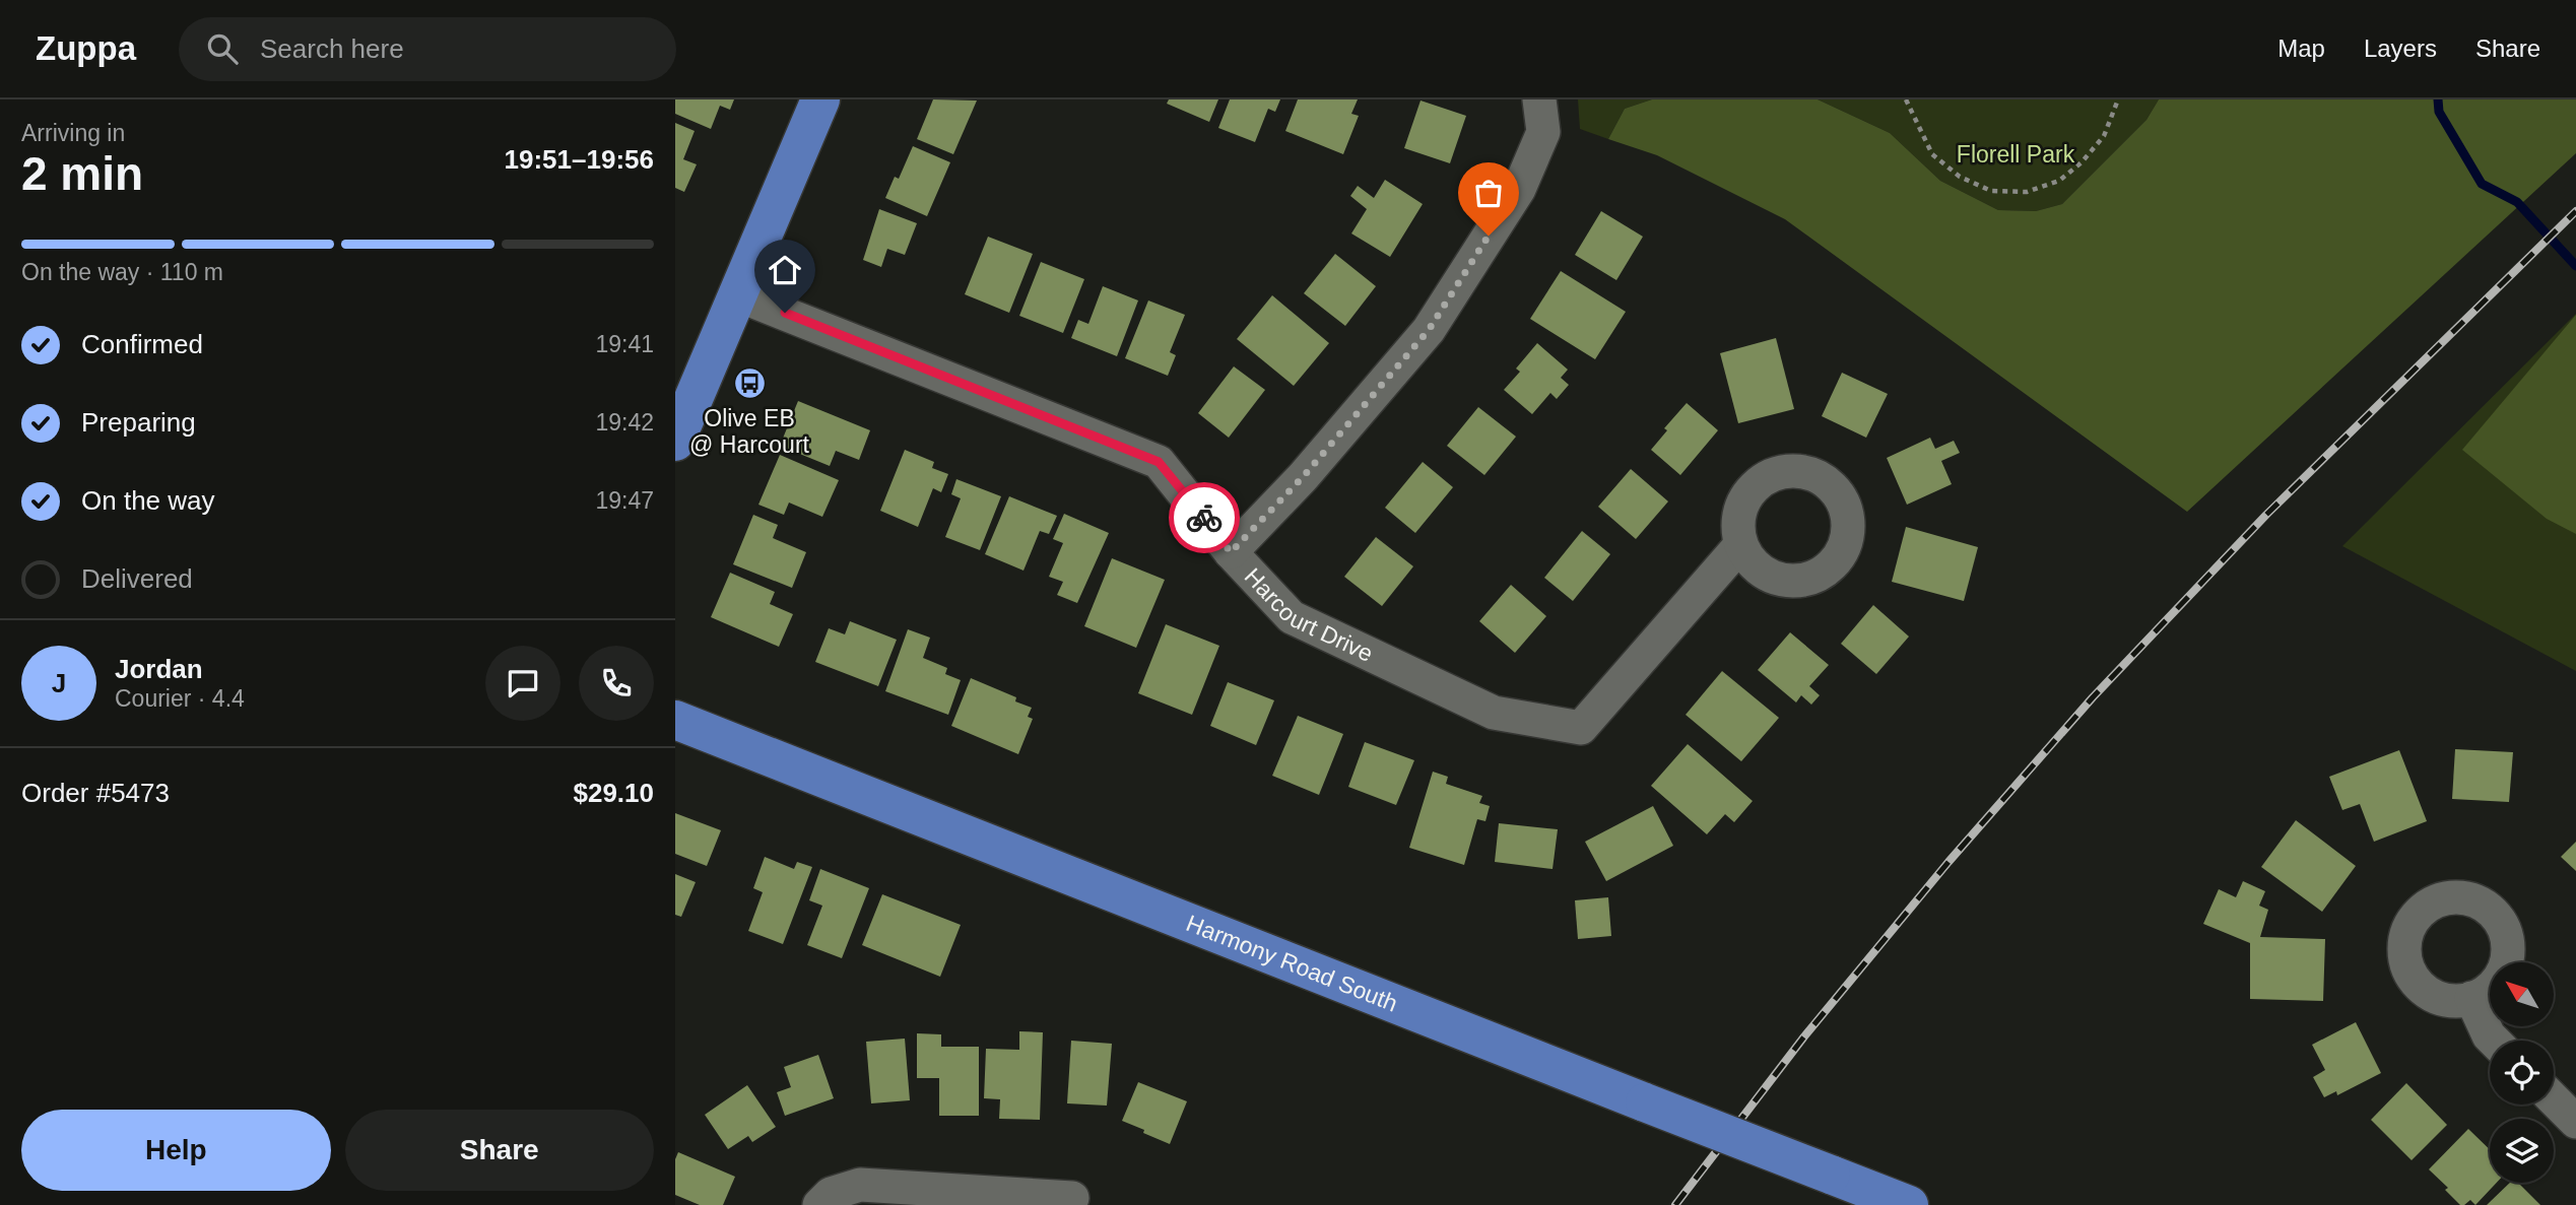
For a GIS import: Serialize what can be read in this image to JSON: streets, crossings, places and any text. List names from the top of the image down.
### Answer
{
  "streets": {
    "main road": ["Harmony Road South"],
    "street": ["Harcourt Drive"]
  },
  "parks": ["Florell Park"],
  "places": {
    "bus stop": ["Olive EB @ Harcourt"]
  },
  "north": "top left",
  "page": {
    "header": "Zuppa",
    "search": "Search here",
    "nav": ["Map", "Layers", "Share"],
    "heading": ["2 min", "Arriving in", "19:51–19:56"],
    "panel": [
      "Jordan",
      "Courier · 4.4",
      "Order #5473",
      "$29.10"
    ],
    "bar": "On the way · 110 m",
    "list": [
      ["Confirmed", "19:41"],
      ["Preparing", "19:42"],
      ["On the way", "19:47"],
      "Delivered"
    ],
    "round": "J",
    "buttons": ["Help", "Share"]
  }
}
